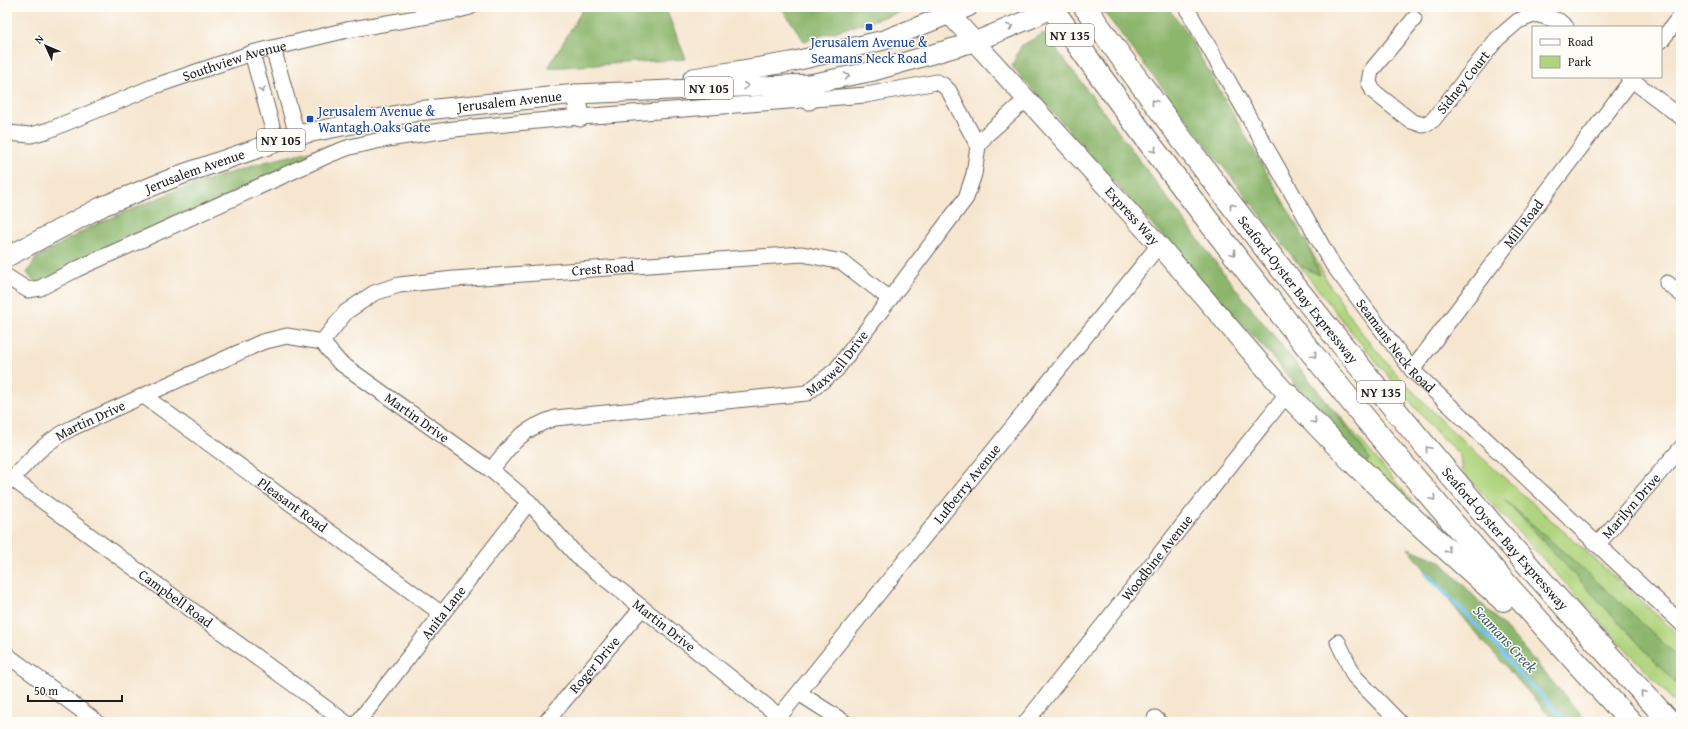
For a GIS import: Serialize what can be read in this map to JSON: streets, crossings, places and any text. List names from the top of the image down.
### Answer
{
  "streets": {
    "highway": ["NY 135", "Seaford-Oyster Bay Expressway"],
    "main road": ["NY 105", "Jerusalem Avenue", "Express Way"],
    "street": [
      "Southview Avenue",
      "Sidney Court",
      "Mill Road",
      "Crest Road",
      "Seamans Neck Road",
      "Maxwell Drive",
      "Martin Drive",
      "Lufberry Avenue",
      "Pleasant Road",
      "Marilyn Drive",
      "Woodbine Avenue",
      "Campbell Road",
      "Anita Lane",
      "Roger Drive"
    ]
  },
  "crossings": [
    ["Jerusalem Avenue", "Express Way"],
    ["Jerusalem Avenue", "Seaford-Oyster Bay Expressway"],
    ["Express Way", "Lufberry Avenue"],
    ["Express Way", "Woodbine Avenue"],
    ["Mill Road", "Seamans Neck Road"],
    ["Crest Road", "Maxwell Drive"],
    ["Crest Road", "Martin Drive"],
    ["Seamans Neck Road", "Marilyn Drive"],
    ["Maxwell Drive", "Martin Drive"],
    ["Martin Drive", "Lufberry Avenue"],
    ["Martin Drive", "Pleasant Road"],
    ["Martin Drive", "Campbell Road"],
    ["Martin Drive", "Anita Lane"],
    ["Martin Drive", "Roger Drive"],
    ["Pleasant Road", "Anita Lane"]
  ],
  "water": ["Seamans Creek"],
  "places": {
    "transit": ["Jerusalem Avenue & Seamans Neck Road", "Jerusalem Avenue & Wantagh Oaks Gate"]
  },
  "legend": ["Road", "Park"],
  "scale_bar": "50 m",
  "north": "top left"
}
